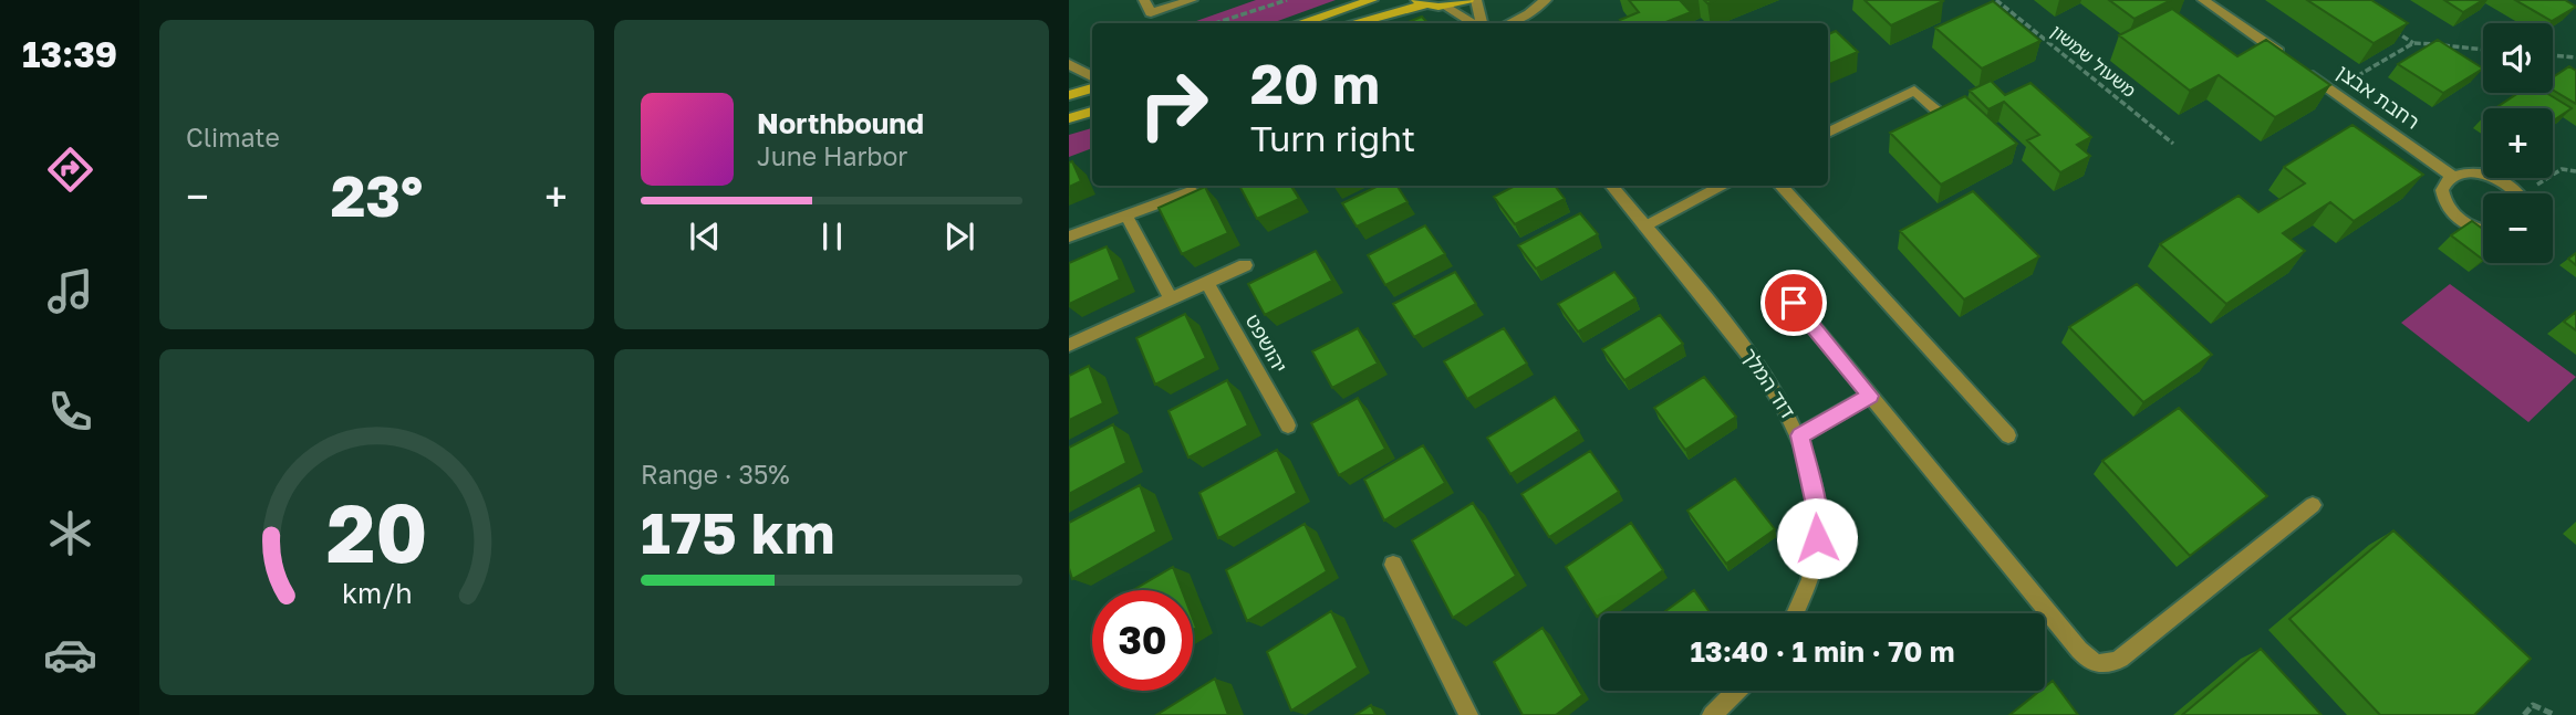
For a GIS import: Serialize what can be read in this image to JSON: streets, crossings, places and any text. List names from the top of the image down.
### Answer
{
  "streets": {
    "street": ["רחבת אבצן", "יהושפט", "דוד המלך"],
    "path": ["משעול שמשון"]
  },
  "page": {
    "tabs": "13:39",
    "tile": [
      "Climate",
      ["Range · 35%", "175 km"]
    ],
    "map_buttons": ["+", "−"],
    "turn": ["20 m", "Turn right"],
    "song": ["Northbound", "June Harbor"],
    "heat": ["−", "23°", "+"],
    "limit": "30",
    "trip": "13:40 · 1 min · 70 m",
    "gauge": ["20", "km/h"]
  }
}
